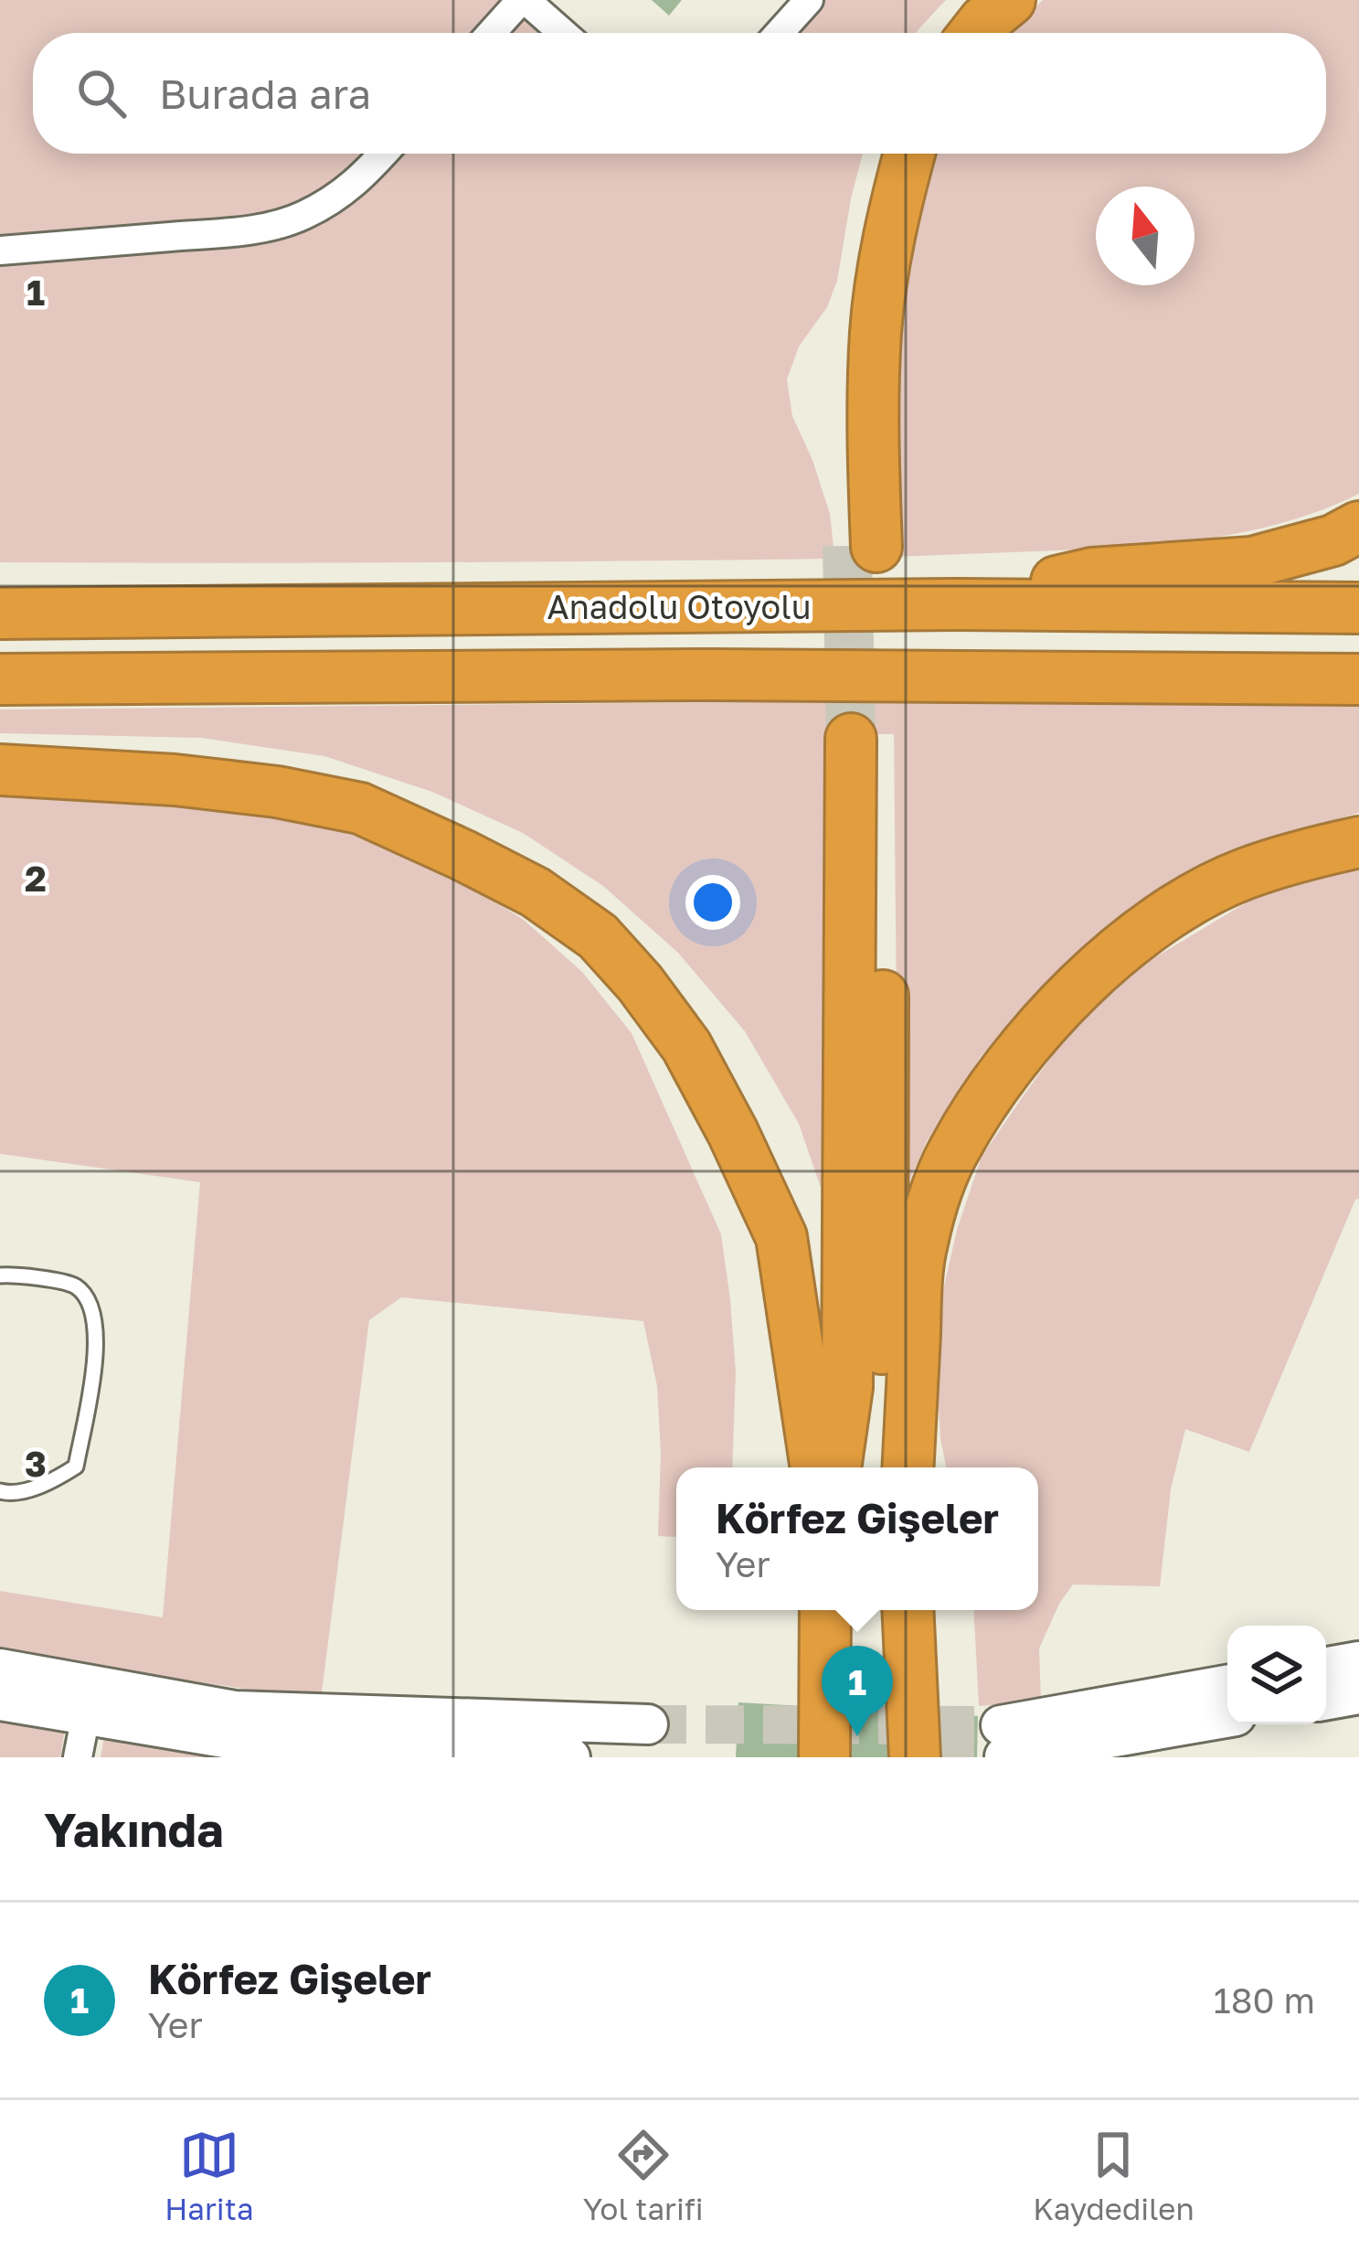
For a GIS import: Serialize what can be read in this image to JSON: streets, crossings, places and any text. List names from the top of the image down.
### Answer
{
  "streets": {
    "highway": ["Anadolu Otoyolu"]
  },
  "north": "top",
  "page": {
    "search": "Burada ara",
    "popup": ["Körfez Gişeler", "Yer"],
    "pins": "1",
    "heading": "Yakında",
    "list": [
      {
        "mark": "1",
        "name": "Körfez Gişeler",
        "note": "Yer",
        "value": "180 m"
      }
    ],
    "nav": ["Harita", "Yol tarifi", "Kaydedilen"]
  },
  "grid": {
    "rows": ["1", "2", "3"]
  }
}
